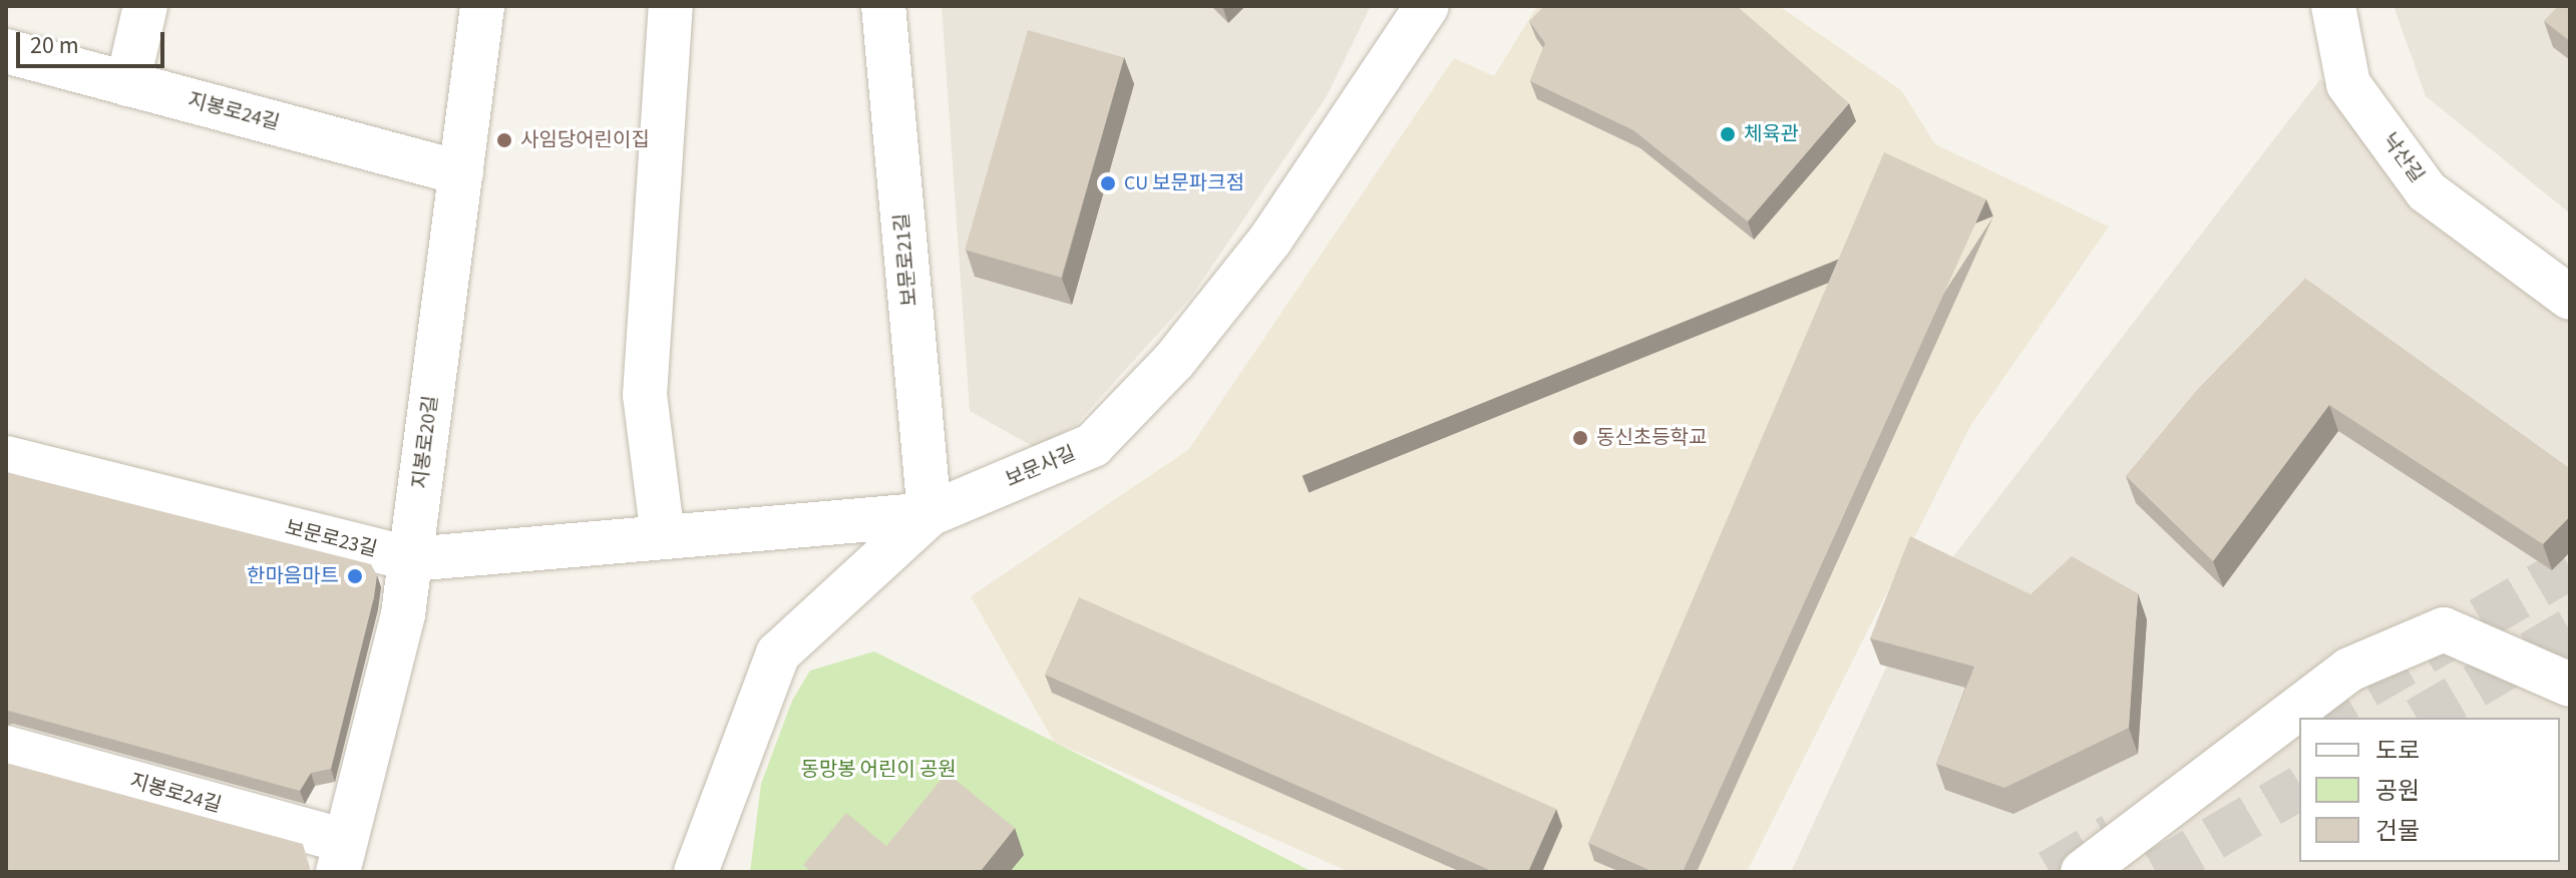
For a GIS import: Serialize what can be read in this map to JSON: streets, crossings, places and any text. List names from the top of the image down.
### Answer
{
  "streets": {
    "street": [
      "지봉로24길",
      "낙산길",
      "보문로21길",
      "지봉로20길",
      "보문사길",
      "보문로23길"
    ]
  },
  "crossings": [
    ["지봉로24길", "지봉로20길"],
    ["보문로21길", "보문사길"],
    ["보문로21길", "보문로23길"],
    ["지봉로20길", "보문로23길"],
    ["보문사길", "보문로23길"]
  ],
  "parks": ["동망봉 어린이 공원"],
  "places": [
    "체육관",
    "사임당어린이집",
    "CU 보문파크점",
    "동신초등학교",
    "한마음마트"
  ],
  "legend": ["도로", "공원", "건물"],
  "scale_bar": "20 m"
}
